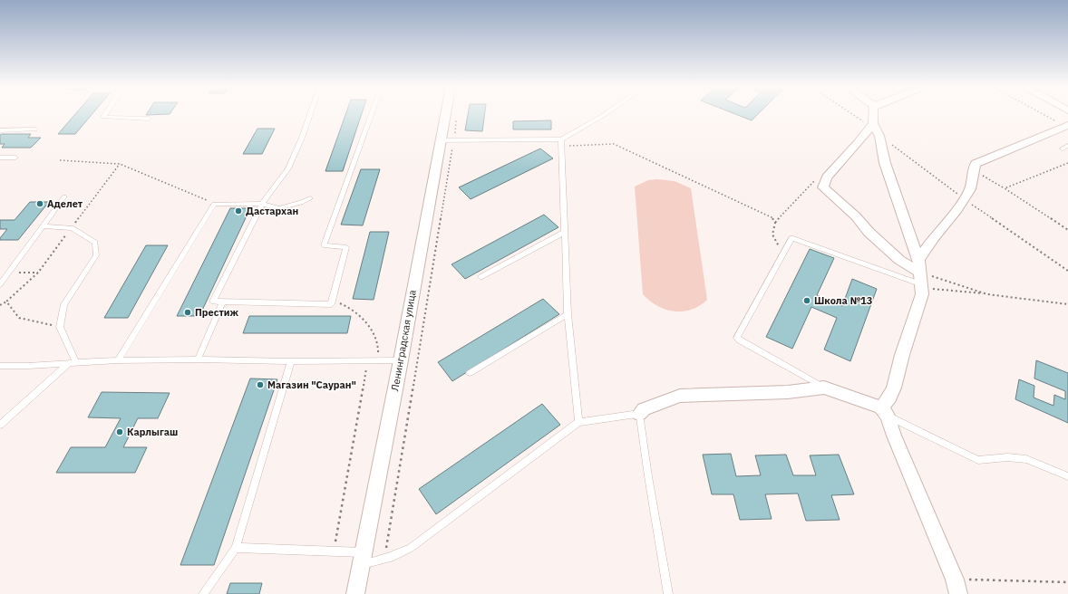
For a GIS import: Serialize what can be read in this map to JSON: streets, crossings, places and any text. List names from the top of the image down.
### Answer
{
  "streets": {
    "street": ["Ленинградская улица"]
  },
  "places": [
    "Аделет",
    "Дастархан",
    "Школа №13",
    "Престиж",
    "Магазин \"Сауран\"",
    "Карлыгаш"
  ]
}
